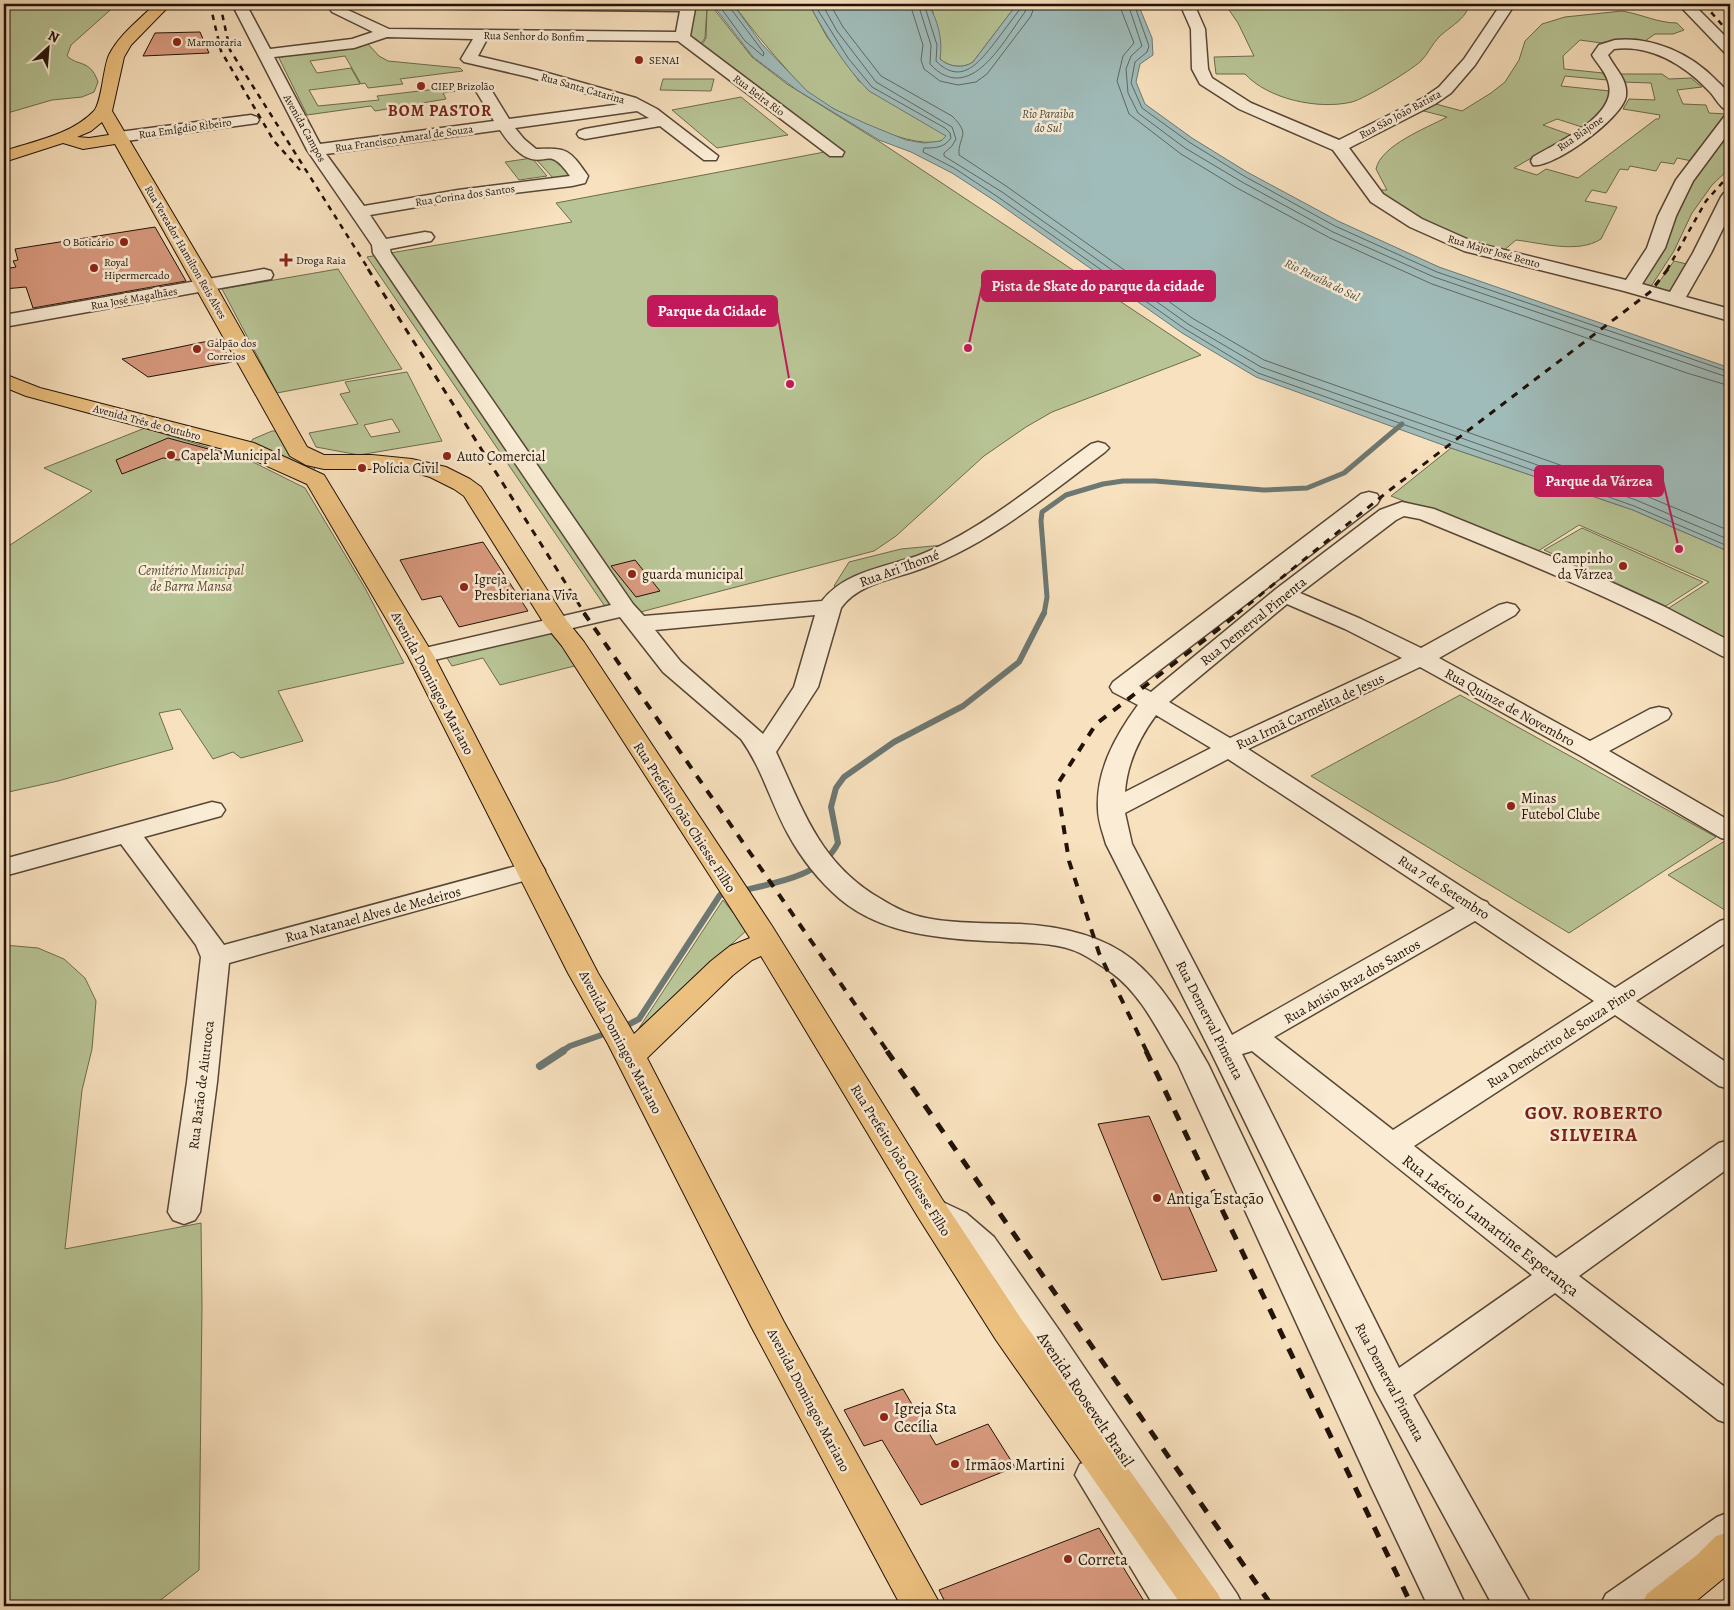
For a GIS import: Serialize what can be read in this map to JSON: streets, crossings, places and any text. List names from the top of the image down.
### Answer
{
  "streets": {
    "main road": [
      "Rua Vereador Hamilton Reis Alves",
      "Avenida Três de Outubro",
      "Avenida Domingos Mariano",
      "Rua Prefeito João Chiesse Filho"
    ],
    "street": [
      "Rua Senhor do Bonfim",
      "Rua Santa Catarina",
      "Rua Beira Rio",
      "Rua São João Batista",
      "Rua EmÍgdio Ribeiro",
      "Avenida Campos",
      "Rua Biajone",
      "Rua Francisco Amaral de Souza",
      "Rua Corina dos Santos",
      "Rua Major José Bento",
      "Rua José Magalhães",
      "Rua Ari Thomé",
      "Rua Demerval Pimenta",
      "Rua Quinze de Novembro",
      "Rua Irmã Carmelita de Jesus",
      "Rua 7 de Setembro",
      "Rua Natanael Alves de Medeiros",
      "Rua Anísio Braz dos Santos",
      "Rua Demócrito de Souza Pinto",
      "Rua Barão de Aiuruoca",
      "Rua Laércio Lamartine Esperança",
      "Avenida Roosevelt Brasil"
    ]
  },
  "crossings": [
    ["Rua Senhor do Bonfim", "Rua Santa Catarina"],
    ["Rua Senhor do Bonfim", "Rua Beira Rio"],
    ["Rua Santa Catarina", "Rua Francisco Amaral de Souza"],
    ["Rua São João Batista", "Rua Major José Bento"],
    ["Rua EmÍgdio Ribeiro", "Rua Vereador Hamilton Reis Alves"],
    ["Avenida Campos", "Rua Francisco Amaral de Souza"],
    ["Avenida Campos", "Rua Corina dos Santos"],
    ["Rua Francisco Amaral de Souza", "Rua Corina dos Santos"],
    ["Rua Vereador Hamilton Reis Alves", "Rua José Magalhães"],
    ["Rua Vereador Hamilton Reis Alves", "Rua Prefeito João Chiesse Filho"],
    ["Avenida Três de Outubro", "Avenida Domingos Mariano"],
    ["Rua Demerval Pimenta", "Rua Quinze de Novembro"],
    ["Rua Demerval Pimenta", "Rua Irmã Carmelita de Jesus"],
    ["Rua Demerval Pimenta", "Rua 7 de Setembro"],
    ["Rua Demerval Pimenta", "Rua Anísio Braz dos Santos"],
    ["Rua Demerval Pimenta", "Rua Laércio Lamartine Esperança"],
    ["Avenida Domingos Mariano", "Rua Natanael Alves de Medeiros"],
    ["Rua Quinze de Novembro", "Rua Irmã Carmelita de Jesus"],
    ["Rua Irmã Carmelita de Jesus", "Rua 7 de Setembro"],
    ["Rua Prefeito João Chiesse Filho", "Avenida Roosevelt Brasil"],
    ["Rua 7 de Setembro", "Rua Anísio Braz dos Santos"],
    ["Rua 7 de Setembro", "Rua Demócrito de Souza Pinto"],
    ["Rua Natanael Alves de Medeiros", "Rua Barão de Aiuruoca"],
    ["Rua Anísio Braz dos Santos", "Rua Laércio Lamartine Esperança"],
    ["Rua Demócrito de Souza Pinto", "Rua Laércio Lamartine Esperança"]
  ],
  "districts": ["BOM PASTOR", "GOV. ROBERTO SILVEIRA"],
  "water": ["Rio Paraiba do Sul", "Rio Paraíba do Sul"],
  "parks": ["Cemitério Municipal de Barra Mansa"],
  "places": {
    "other": [
      "Marmoraria",
      "SENAI",
      "CIEP Brizolão",
      "O Boticário",
      "Royal Hipermercado",
      "Pista de Skate do parque da cidade",
      "Galpão dos Correios",
      "Parque da Cidade",
      "Capela Municipal",
      "Auto Comercial",
      "Polícia Civil",
      "Parque da Várzea",
      "Campinho da Várzea",
      "guarda municipal",
      "Igreja Presbiteriana Viva",
      "Minas Futebol Clube",
      "Antiga Estação",
      "Igreja Sta Cecília",
      "Irmãos Martini",
      "Correta"
    ],
    "health": ["Droga Raia"]
  },
  "north": "top right"
}
